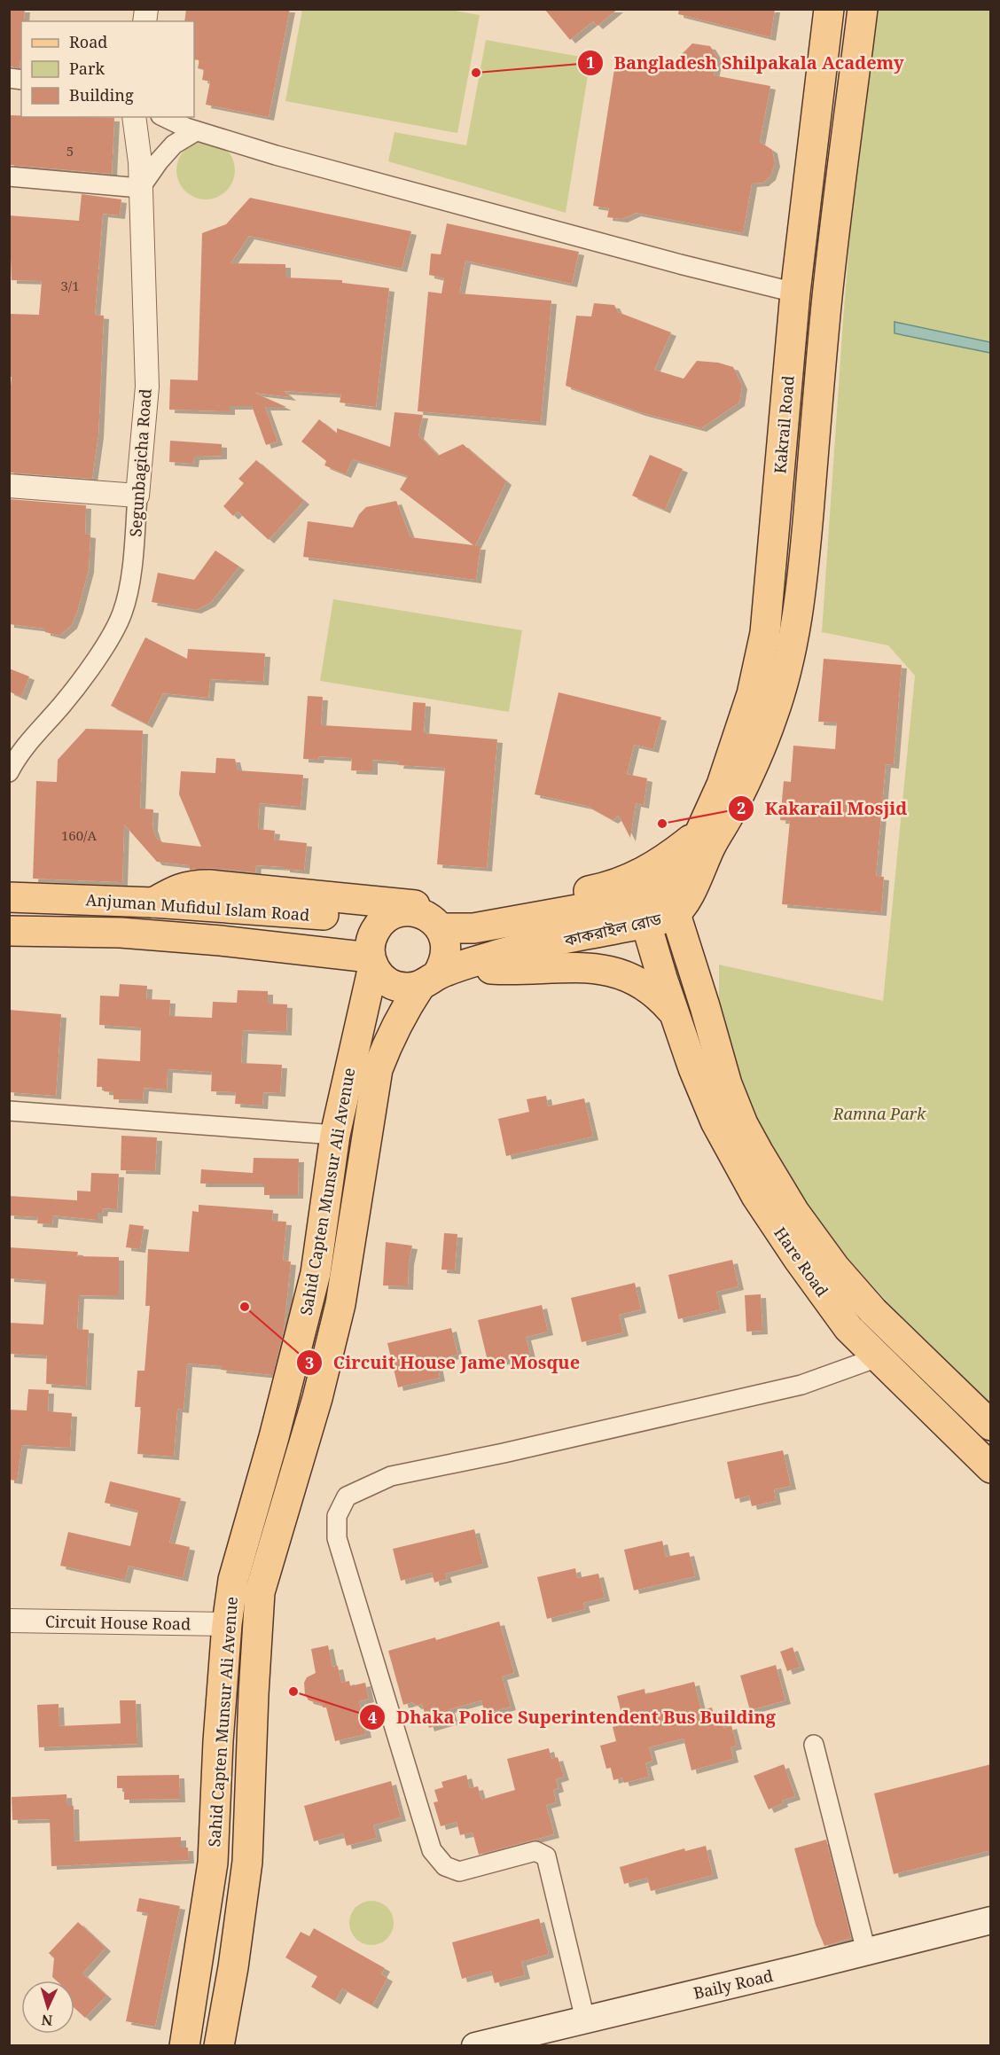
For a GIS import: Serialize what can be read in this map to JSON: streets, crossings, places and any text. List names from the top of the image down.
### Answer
{
  "streets": {
    "main road": [
      "Kakrail Road",
      "Anjuman Mufidul Islam Road",
      "কাকরাইল রোড",
      "Sahid Capten Munsur Ali Avenue",
      "Hare Road",
      "Baily Road"
    ],
    "street": ["Segunbagicha Road", "Circuit House Road"]
  },
  "crossings": [
    ["Kakrail Road", "কাকরাইল রোড"],
    ["Anjuman Mufidul Islam Road", "কাকরাইল রোড"],
    ["Anjuman Mufidul Islam Road", "Sahid Capten Munsur Ali Avenue"],
    ["কাকরাইল রোড", "Sahid Capten Munsur Ali Avenue"],
    ["কাকরাইল রোড", "Hare Road"],
    ["Sahid Capten Munsur Ali Avenue", "Circuit House Road"]
  ],
  "parks": ["Ramna Park"],
  "places": [
    "Bangladesh Shilpakala Academy",
    "Kakarail Mosjid",
    "Circuit House Jame Mosque",
    "Dhaka Police Superintendent Bus Building"
  ],
  "house_numbers": ["5", "3/1", "160/A"],
  "legend": ["Road", "Park", "Building"],
  "north": "bottom"
}
